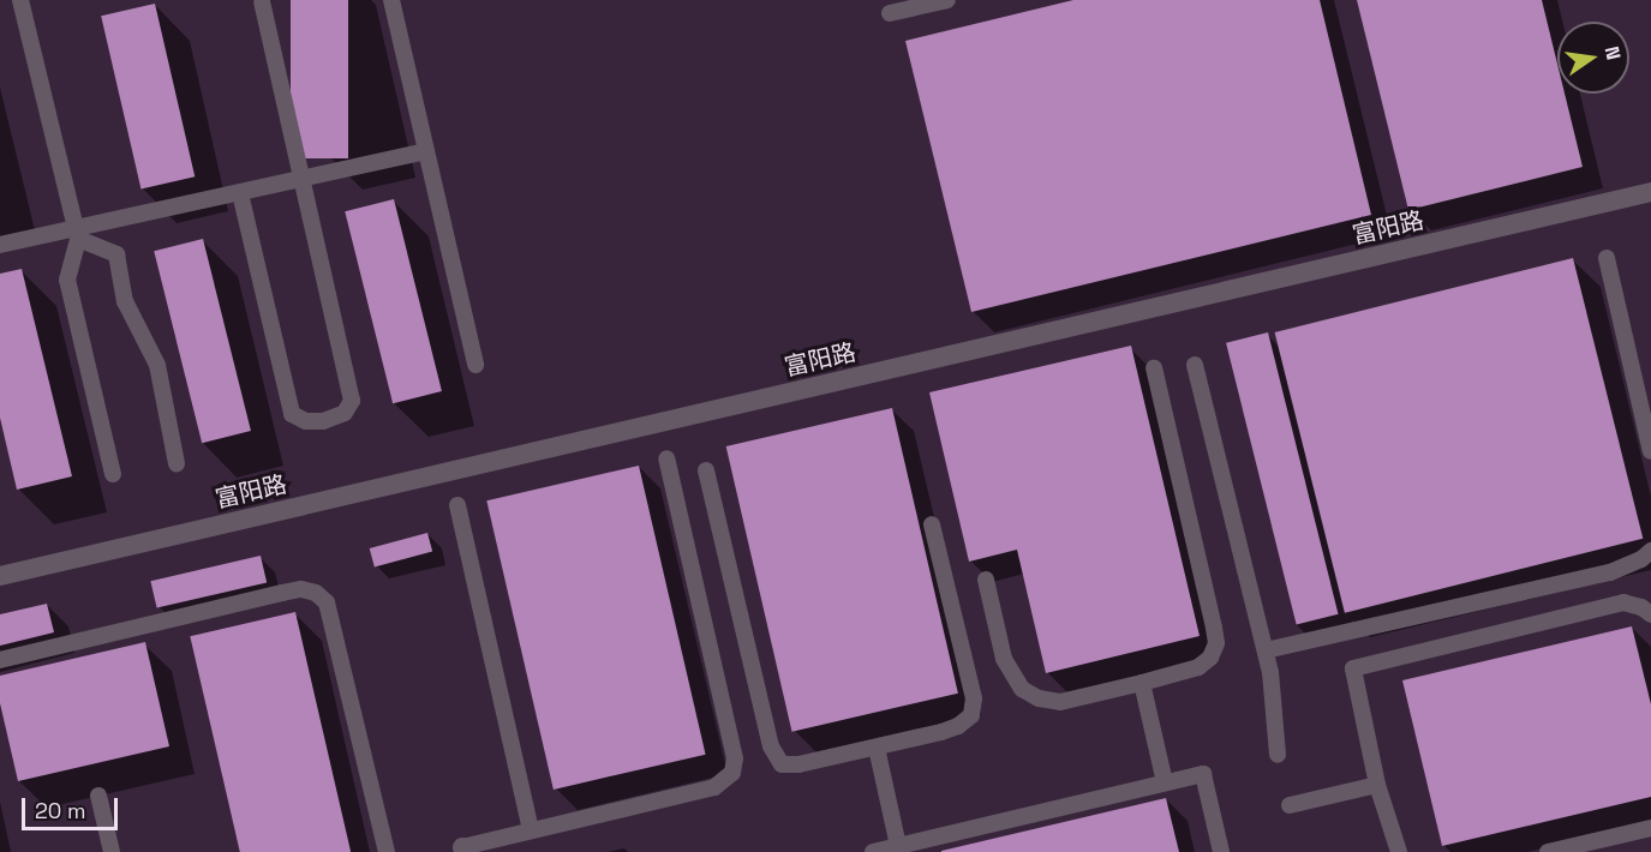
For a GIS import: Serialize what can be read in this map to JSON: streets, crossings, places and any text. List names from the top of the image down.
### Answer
{
  "streets": {
    "street": ["富阳路"]
  },
  "scale_bar": "20 m",
  "north": "right"
}
